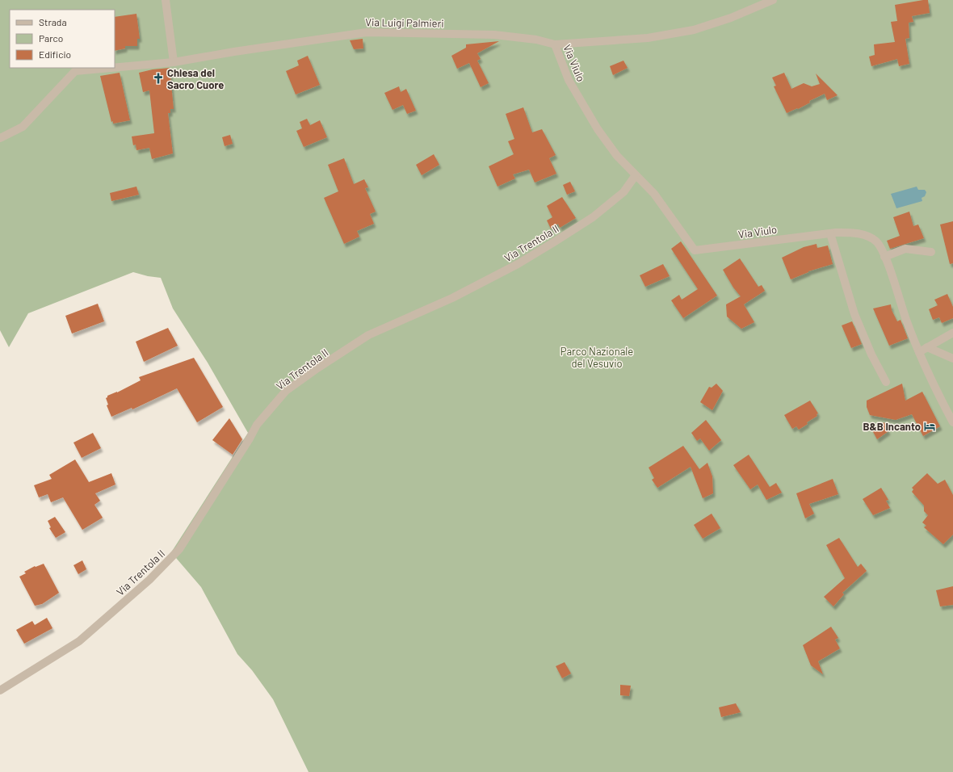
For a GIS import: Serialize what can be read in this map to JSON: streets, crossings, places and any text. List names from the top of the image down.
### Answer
{
  "streets": {
    "street": ["Via Luigi Palmieri", "Via Viulo", "Via Trentola II"]
  },
  "crossings": [
    ["Via Luigi Palmieri", "Via Viulo"],
    ["Via Viulo", "Via Trentola II"]
  ],
  "parks": ["Parco Nazionale del Vesuvio"],
  "places": {
    "church": ["Chiesa del Sacro Cuore"],
    "hotel": ["B&B Incanto"]
  },
  "legend": ["Strada", "Parco", "Edificio"]
}
